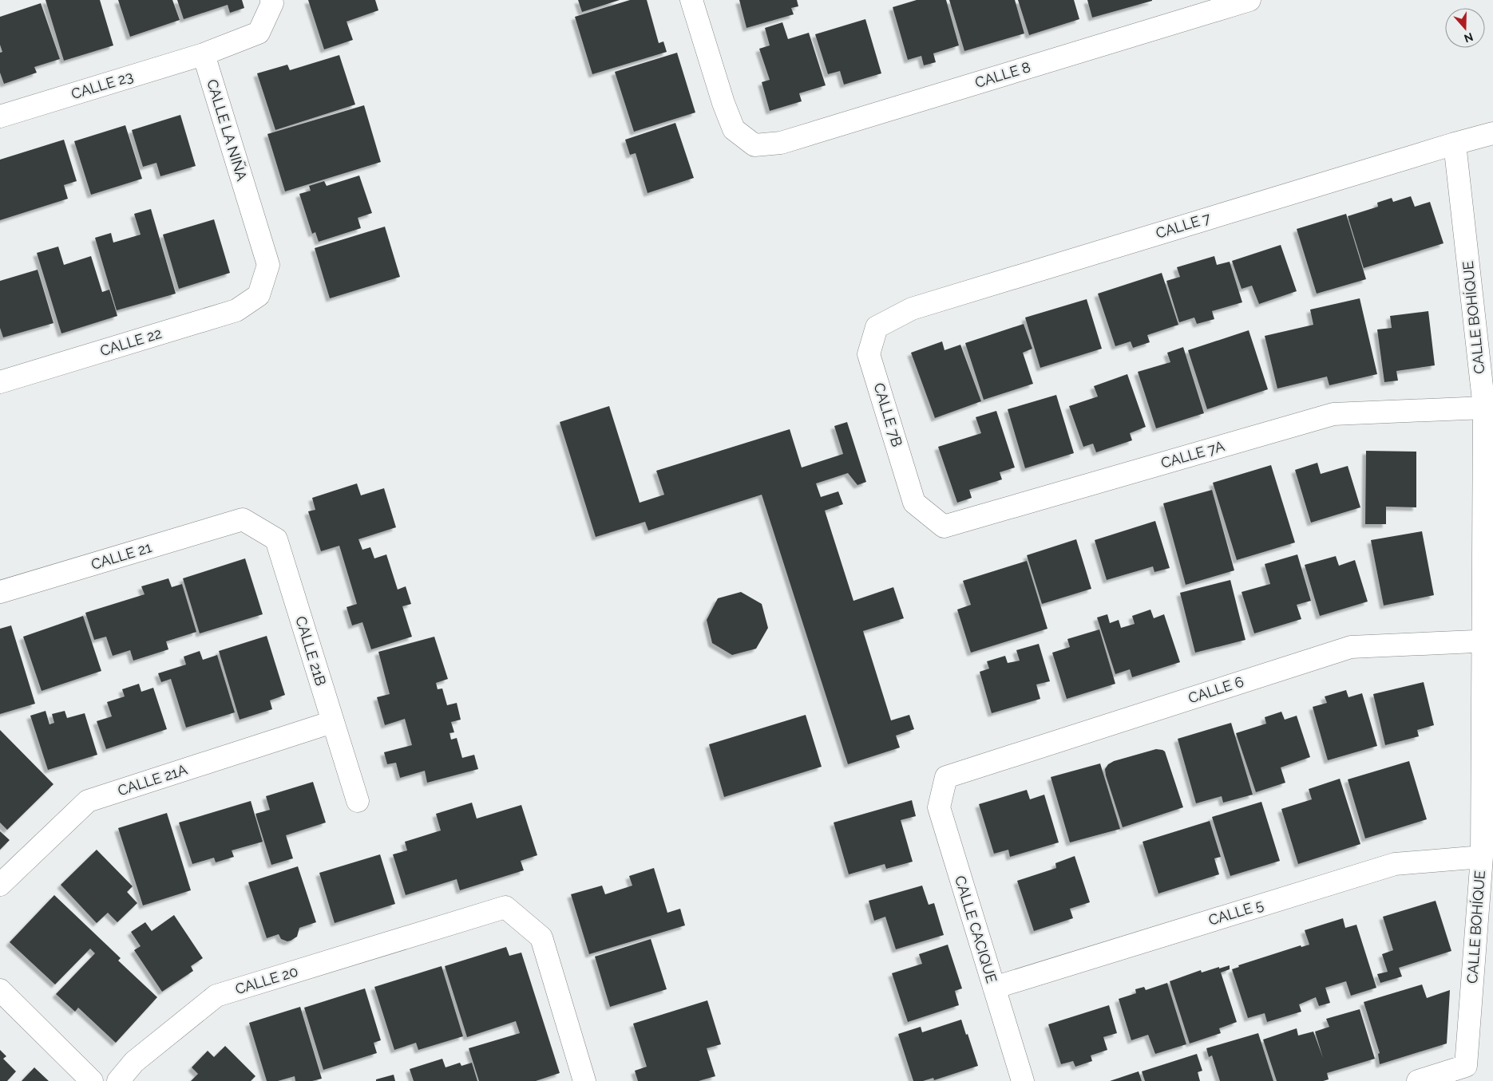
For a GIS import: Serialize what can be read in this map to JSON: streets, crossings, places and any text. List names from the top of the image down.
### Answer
{
  "streets": {
    "street": [
      "CALLE 8",
      "CALLE 23",
      "CALLE LA NIÑA",
      "CALLE 7",
      "CALLE BOHÍQUE",
      "CALLE 22",
      "CALLE 7B",
      "CALLE 7A",
      "CALLE 21",
      "CALLE 21B",
      "CALLE 6",
      "CALLE 21A",
      "CALLE 5",
      "CALLE CACIQUE",
      "CALLE 20"
    ]
  },
  "crossings": [
    ["CALLE 23", "CALLE LA NIÑA"],
    ["CALLE LA NIÑA", "CALLE 22"],
    ["CALLE 7", "CALLE BOHÍQUE"],
    ["CALLE 7", "CALLE 7B"],
    ["CALLE BOHÍQUE", "CALLE 7A"],
    ["CALLE BOHÍQUE", "CALLE 6"],
    ["CALLE BOHÍQUE", "CALLE 5"],
    ["CALLE 7B", "CALLE 7A"],
    ["CALLE 21", "CALLE 21B"],
    ["CALLE 21B", "CALLE 21A"],
    ["CALLE 6", "CALLE CACIQUE"],
    ["CALLE 5", "CALLE CACIQUE"]
  ],
  "north": "bottom"
}
